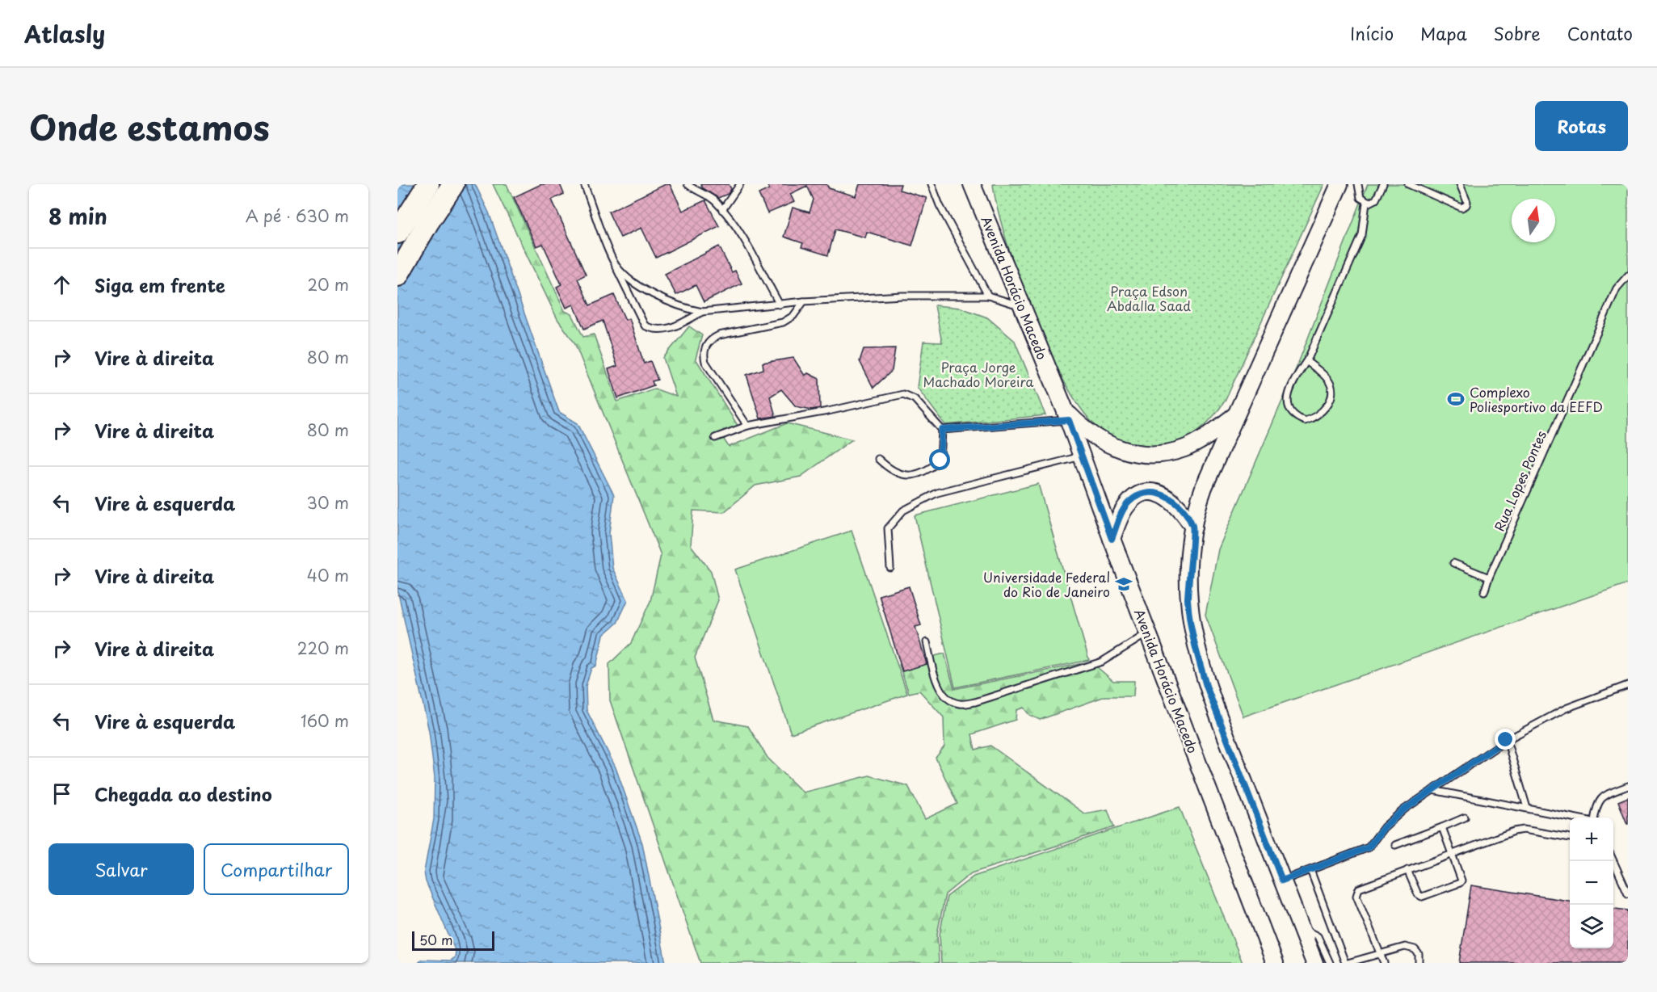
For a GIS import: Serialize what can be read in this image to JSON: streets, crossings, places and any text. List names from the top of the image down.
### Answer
{
  "streets": {
    "street": ["Avenida Horácio Macedo"],
    "lane": ["Rua Lopes Pontes"]
  },
  "parks": ["Praça Edson Abdalla Saad", "Praça Jorge Machado Moreira"],
  "places": {
    "sports": ["Complexo Poliesportivo da EEFD"],
    "school or university": ["Universidade Federal do Rio de Janeiro"]
  },
  "scale_bar": "50 m",
  "north": "top",
  "page": {
    "header": "Atlasly",
    "nav": [
      "Início",
      "Mapa",
      "Sobre",
      "Contato"
    ],
    "title": "Onde estamos",
    "buttons": [
      "Rotas",
      ["Salvar", "Compartilhar"]
    ],
    "heading": ["8 min", "A pé · 630 m"],
    "list": [
      ["Siga em frente", "20 m"],
      ["Vire à direita", "80 m"],
      ["Vire à direita", "80 m"],
      ["Vire à esquerda", "30 m"],
      ["Vire à direita", "40 m"],
      ["Vire à direita", "220 m"],
      ["Vire à esquerda", "160 m"],
      "Chegada ao destino"
    ],
    "map_buttons": ["+", "−"],
    "scale": "50 m"
  }
}
